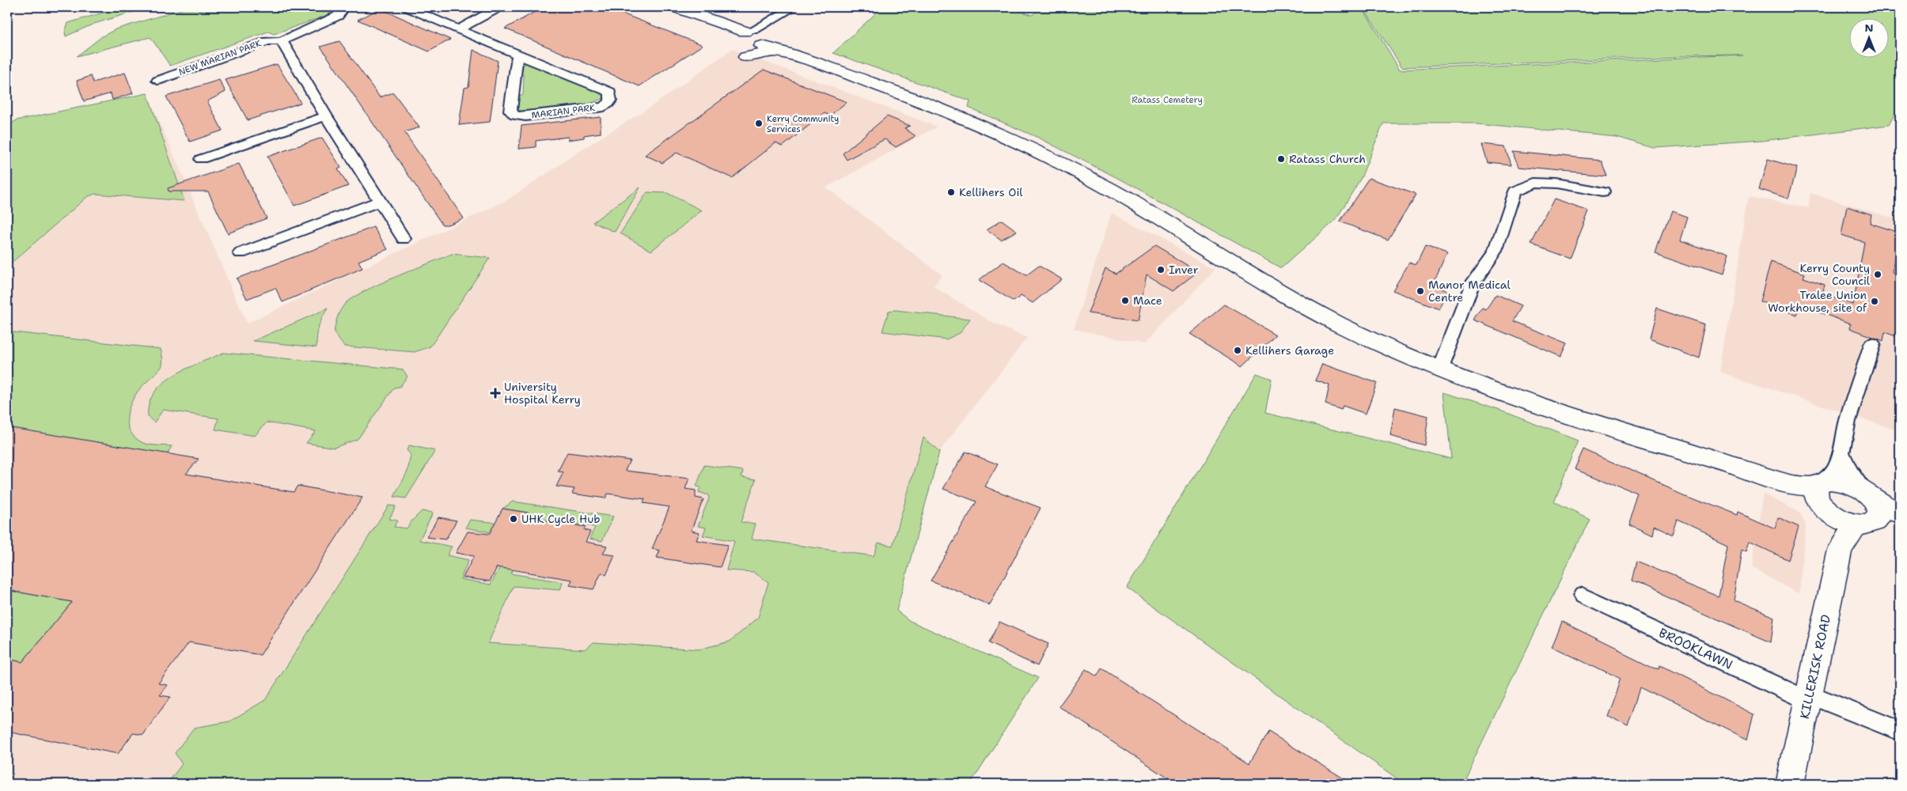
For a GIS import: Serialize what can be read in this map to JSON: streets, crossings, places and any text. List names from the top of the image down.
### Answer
{
  "streets": {
    "main road": ["KILLERISK ROAD"],
    "street": ["NEW MARIAN PARK", "MARIAN PARK", "BROOKLAWN"]
  },
  "crossings": [
    ["BROOKLAWN", "KILLERISK ROAD"]
  ],
  "parks": ["Ratass Cemetery"],
  "places": {
    "other": [
      "Kerry Community Services",
      "Ratass Church",
      "Kellihers Oil",
      "Inver",
      "Kerry County Council",
      "Manor Medical Centre",
      "Mace",
      "Tralee Union Workhouse, site of",
      "Kellihers Garage",
      "UHK Cycle Hub"
    ],
    "health": ["University Hospital Kerry"]
  },
  "north": "top"
}
